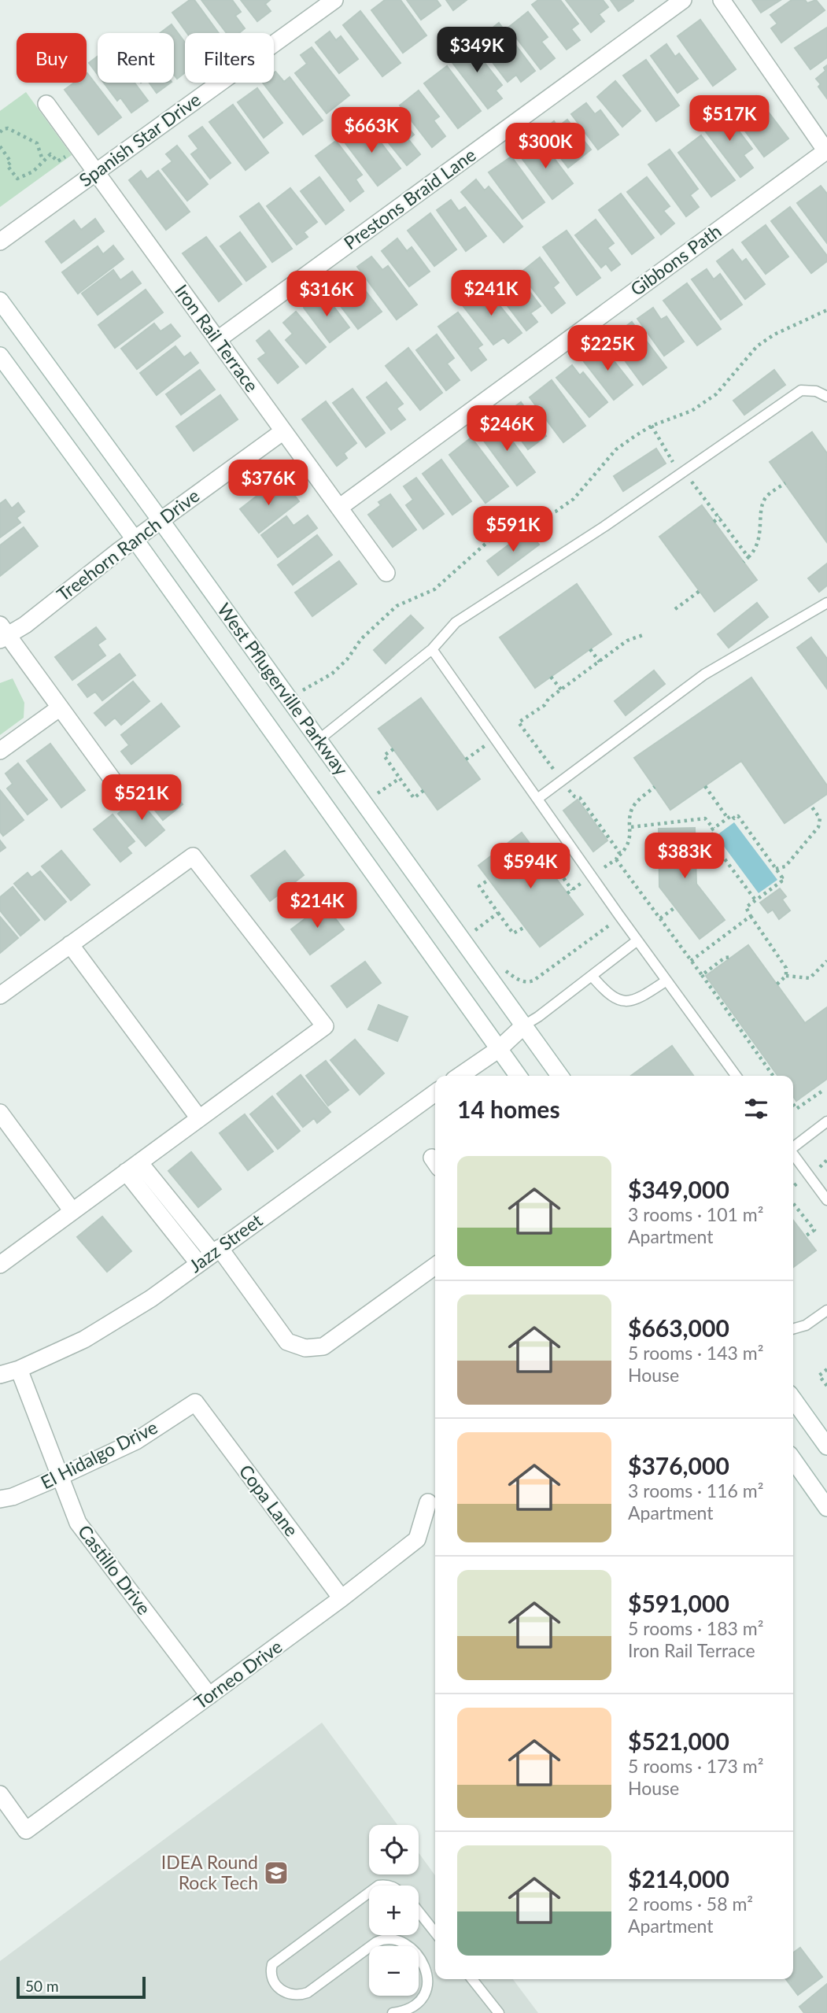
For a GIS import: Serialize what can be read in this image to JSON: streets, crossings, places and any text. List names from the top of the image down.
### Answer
{
  "streets": {
    "street": [
      "Spanish Star Drive",
      "Prestons Braid Lane",
      "Gibbons Path",
      "Iron Rail Terrace",
      "Treehorn Ranch Drive",
      "West Pflugerville Parkway",
      "Jazz Street",
      "El Hidalgo Drive",
      "Copa Lane",
      "Castillo Drive",
      "Torneo Drive"
    ]
  },
  "crossings": [
    ["Spanish Star Drive", "Iron Rail Terrace"],
    ["Prestons Braid Lane", "Iron Rail Terrace"],
    ["Gibbons Path", "Iron Rail Terrace"],
    ["Iron Rail Terrace", "Treehorn Ranch Drive"],
    ["Treehorn Ranch Drive", "West Pflugerville Parkway"],
    ["Jazz Street", "Castillo Drive"],
    ["El Hidalgo Drive", "Copa Lane"],
    ["El Hidalgo Drive", "Castillo Drive"],
    ["Copa Lane", "Torneo Drive"],
    ["Castillo Drive", "Torneo Drive"]
  ],
  "places": {
    "school or university": ["IDEA Round Rock Tech"]
  },
  "scale_bar": "50 m",
  "page": {
    "price": [
      "$349K",
      "$517K",
      "$663K",
      "$300K",
      "$241K",
      "$316K",
      "$225K",
      "$246K",
      "$376K",
      "$591K",
      "$521K",
      "$383K",
      "$594K",
      "$214K"
    ],
    "chip": ["Buy", "Rent", "Filters"],
    "heading": "14 homes",
    "list": [
      {
        "name": "$349,000",
        "note": "3 rooms · 101 m² · Apartment"
      },
      {
        "name": "$663,000",
        "note": "5 rooms · 143 m² · House"
      },
      {
        "name": "$376,000",
        "note": "3 rooms · 116 m² · Apartment"
      },
      {
        "name": "$591,000",
        "note": "5 rooms · 183 m² · Iron Rail Terrace"
      },
      {
        "name": "$521,000",
        "note": "5 rooms · 173 m² · House"
      },
      {
        "name": "$214,000",
        "note": "2 rooms · 58 m² · Apartment"
      }
    ],
    "map_buttons": ["+", "−"],
    "scale": "50 m"
  }
}
